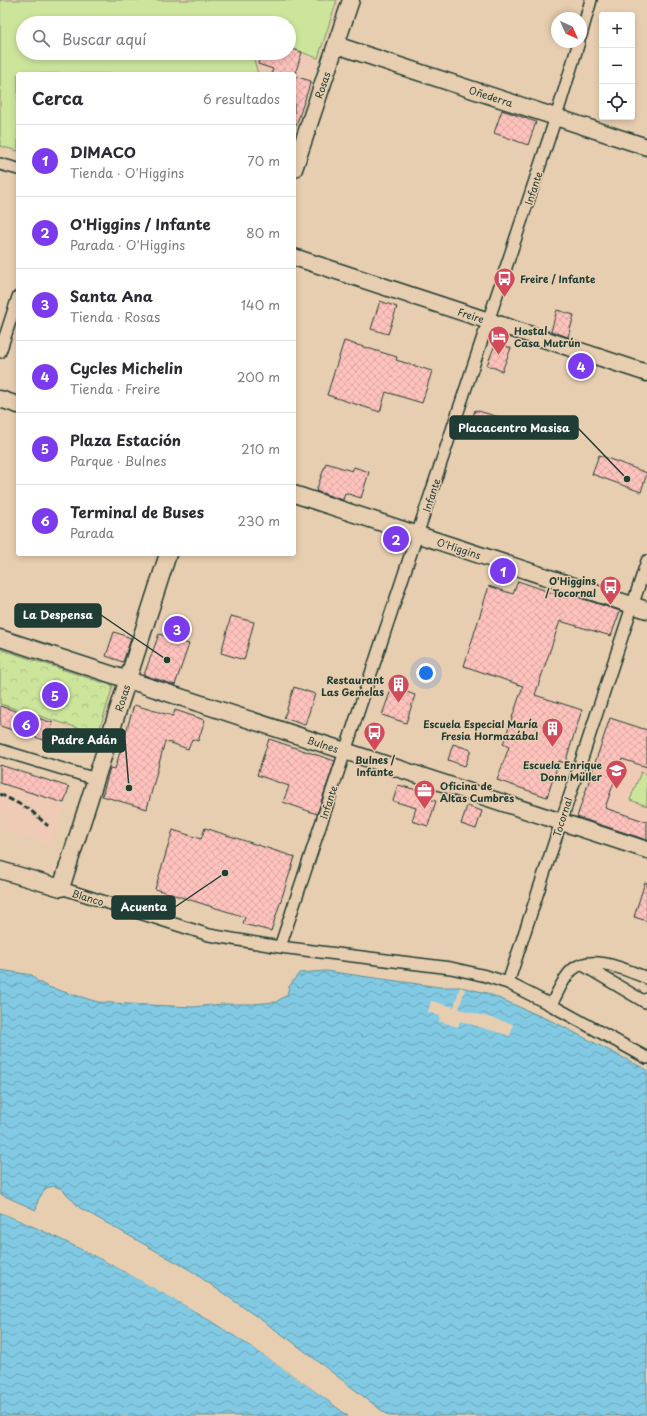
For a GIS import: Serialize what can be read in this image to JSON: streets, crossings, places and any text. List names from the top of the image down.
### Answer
{
  "streets": {
    "street": [
      "Rosas",
      "Oñederra",
      "Infante",
      "Freire",
      "O'Higgins",
      "Bulnes",
      "Tocornal",
      "Blanco"
    ]
  },
  "crossings": [
    ["Rosas", "Oñederra"],
    ["Rosas", "Bulnes"],
    ["Rosas", "Blanco"],
    ["Oñederra", "Infante"],
    ["Infante", "Freire"],
    ["Infante", "O'Higgins"],
    ["Infante", "Bulnes"],
    ["Infante", "Blanco"],
    ["O'Higgins", "Tocornal"],
    ["Bulnes", "Tocornal"],
    ["Tocornal", "Blanco"]
  ],
  "places": {
    "bus stop": ["Freire / Infante", "O'Higgins / Tocornal", "Bulnes / Infante"],
    "hotel": ["Hostal Casa Mutrún"],
    "other": [
      "Placacentro Masisa",
      "La Despensa",
      "Padre Adán",
      "Acuenta"
    ],
    "building": ["Restaurant Las Gemelas", "Escuela Especial María Fresia Hormazábal"],
    "school or university": ["Escuela Enrique Donn Müller"],
    "office": ["Oficina de Altas Cumbres"]
  },
  "north": "bottom right",
  "page": {
    "map_buttons": ["+", "−"],
    "search": "Buscar aquí",
    "heading": ["Cerca", "6 resultados"],
    "list": [
      {
        "mark": "1",
        "name": "DIMACO",
        "note": "Tienda · O'Higgins",
        "value": "70 m"
      },
      {
        "mark": "2",
        "name": "O'Higgins / Infante",
        "note": "Parada · O'Higgins",
        "value": "80 m"
      },
      {
        "mark": "3",
        "name": "Santa Ana",
        "note": "Tienda · Rosas",
        "value": "140 m"
      },
      {
        "mark": "4",
        "name": "Cycles Michelin",
        "note": "Tienda · Freire",
        "value": "200 m"
      },
      {
        "mark": "5",
        "name": "Plaza Estación",
        "note": "Parque · Bulnes",
        "value": "210 m"
      },
      {
        "mark": "6",
        "name": "Terminal de Buses",
        "note": "Parada",
        "value": "230 m"
      }
    ],
    "pins": [
      "4",
      "2",
      "1",
      "3",
      "5",
      "6"
    ]
  }
}
